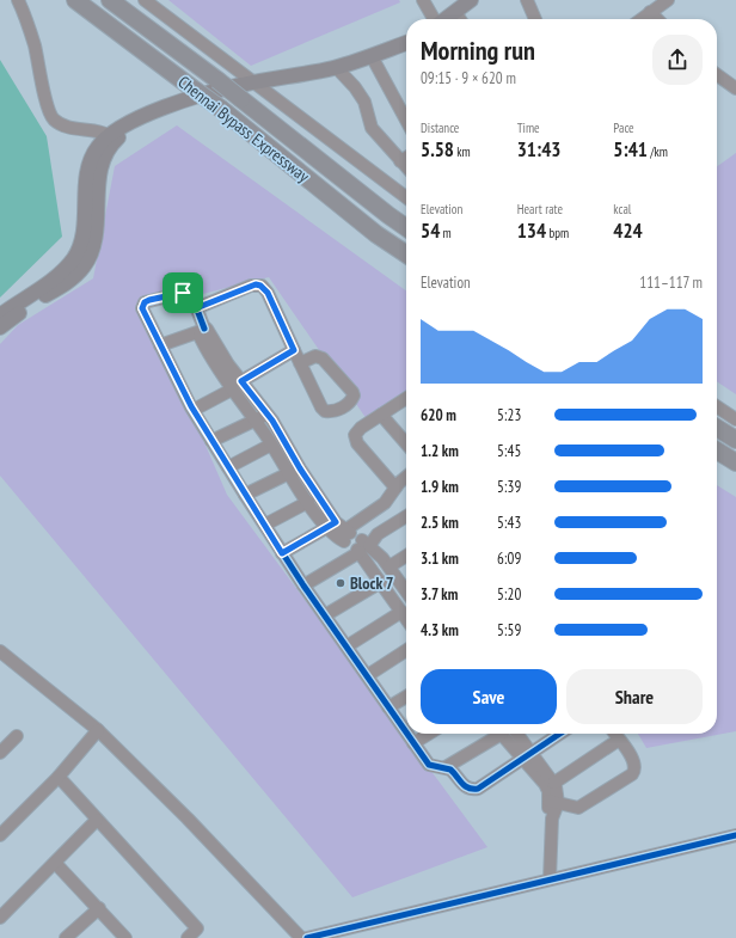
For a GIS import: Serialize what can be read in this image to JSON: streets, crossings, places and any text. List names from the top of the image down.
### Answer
{
  "streets": {
    "highway": ["Chennai Bypass Expressway"]
  },
  "places": ["Block 7"],
  "page": {
    "heading": ["Morning run", "09:15 · 9 × 620 m"],
    "stats": [
      ["Distance", "5.58 km"],
      ["Time", "31:43"],
      ["Pace", "5:41 /km"],
      ["Elevation", "54 m"],
      ["Heart rate", "134 bpm"],
      ["kcal", "424"]
    ],
    "chart": ["Elevation", "111–117 m"],
    "list": [
      {
        "name": "620 m",
        "note": "5:23"
      },
      {
        "name": "1.2 km",
        "note": "5:45"
      },
      {
        "name": "1.9 km",
        "note": "5:39"
      },
      {
        "name": "2.5 km",
        "note": "5:43"
      },
      {
        "name": "3.1 km",
        "note": "6:09"
      },
      {
        "name": "3.7 km",
        "note": "5:20"
      },
      {
        "name": "4.3 km",
        "note": "5:59"
      }
    ],
    "buttons": ["Save", "Share"]
  }
}
